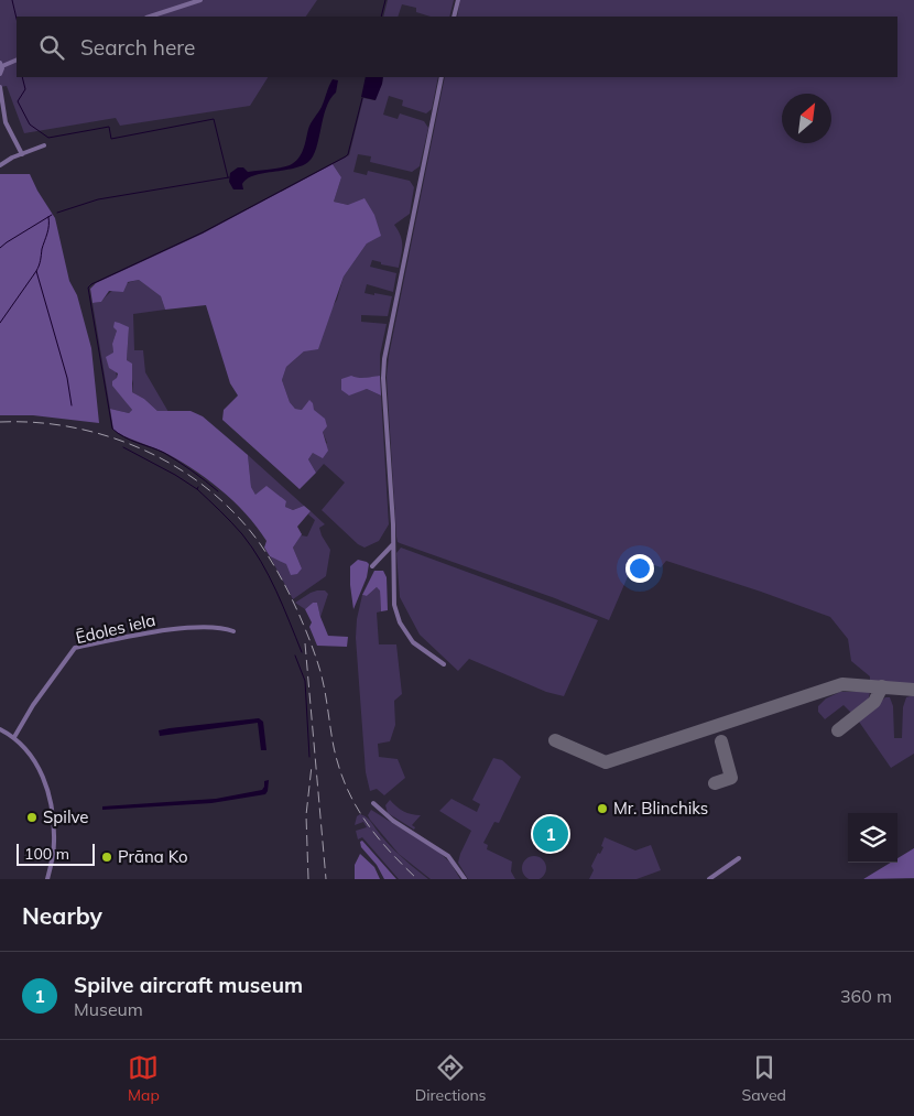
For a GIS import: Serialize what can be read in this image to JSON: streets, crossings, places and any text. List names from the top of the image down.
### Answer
{
  "streets": {
    "street": ["Ēdoles iela"]
  },
  "places": ["Mr. Blinchiks", "Spilve", "Prāna Ko"],
  "scale_bar": "100 m",
  "north": "top right",
  "page": {
    "search": "Search here",
    "pins": "1",
    "scale": "100 m",
    "heading": "Nearby",
    "list": [
      {
        "mark": "1",
        "name": "Spilve aircraft museum",
        "note": "Museum",
        "value": "360 m"
      }
    ],
    "nav": ["Map", "Directions", "Saved"]
  }
}
